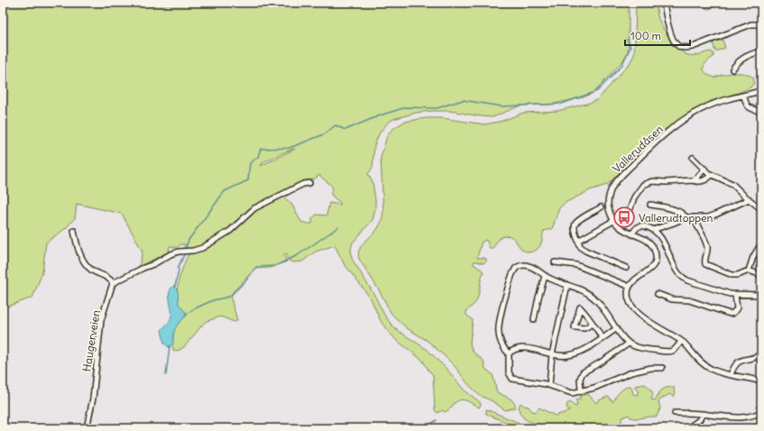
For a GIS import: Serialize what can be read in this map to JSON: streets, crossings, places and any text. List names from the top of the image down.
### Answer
{
  "streets": {
    "street": ["Vallerudåsen", "Haugerveien"]
  },
  "places": {
    "bus stop": ["Vallerudtoppen"]
  },
  "scale_bar": "100 m"
}
